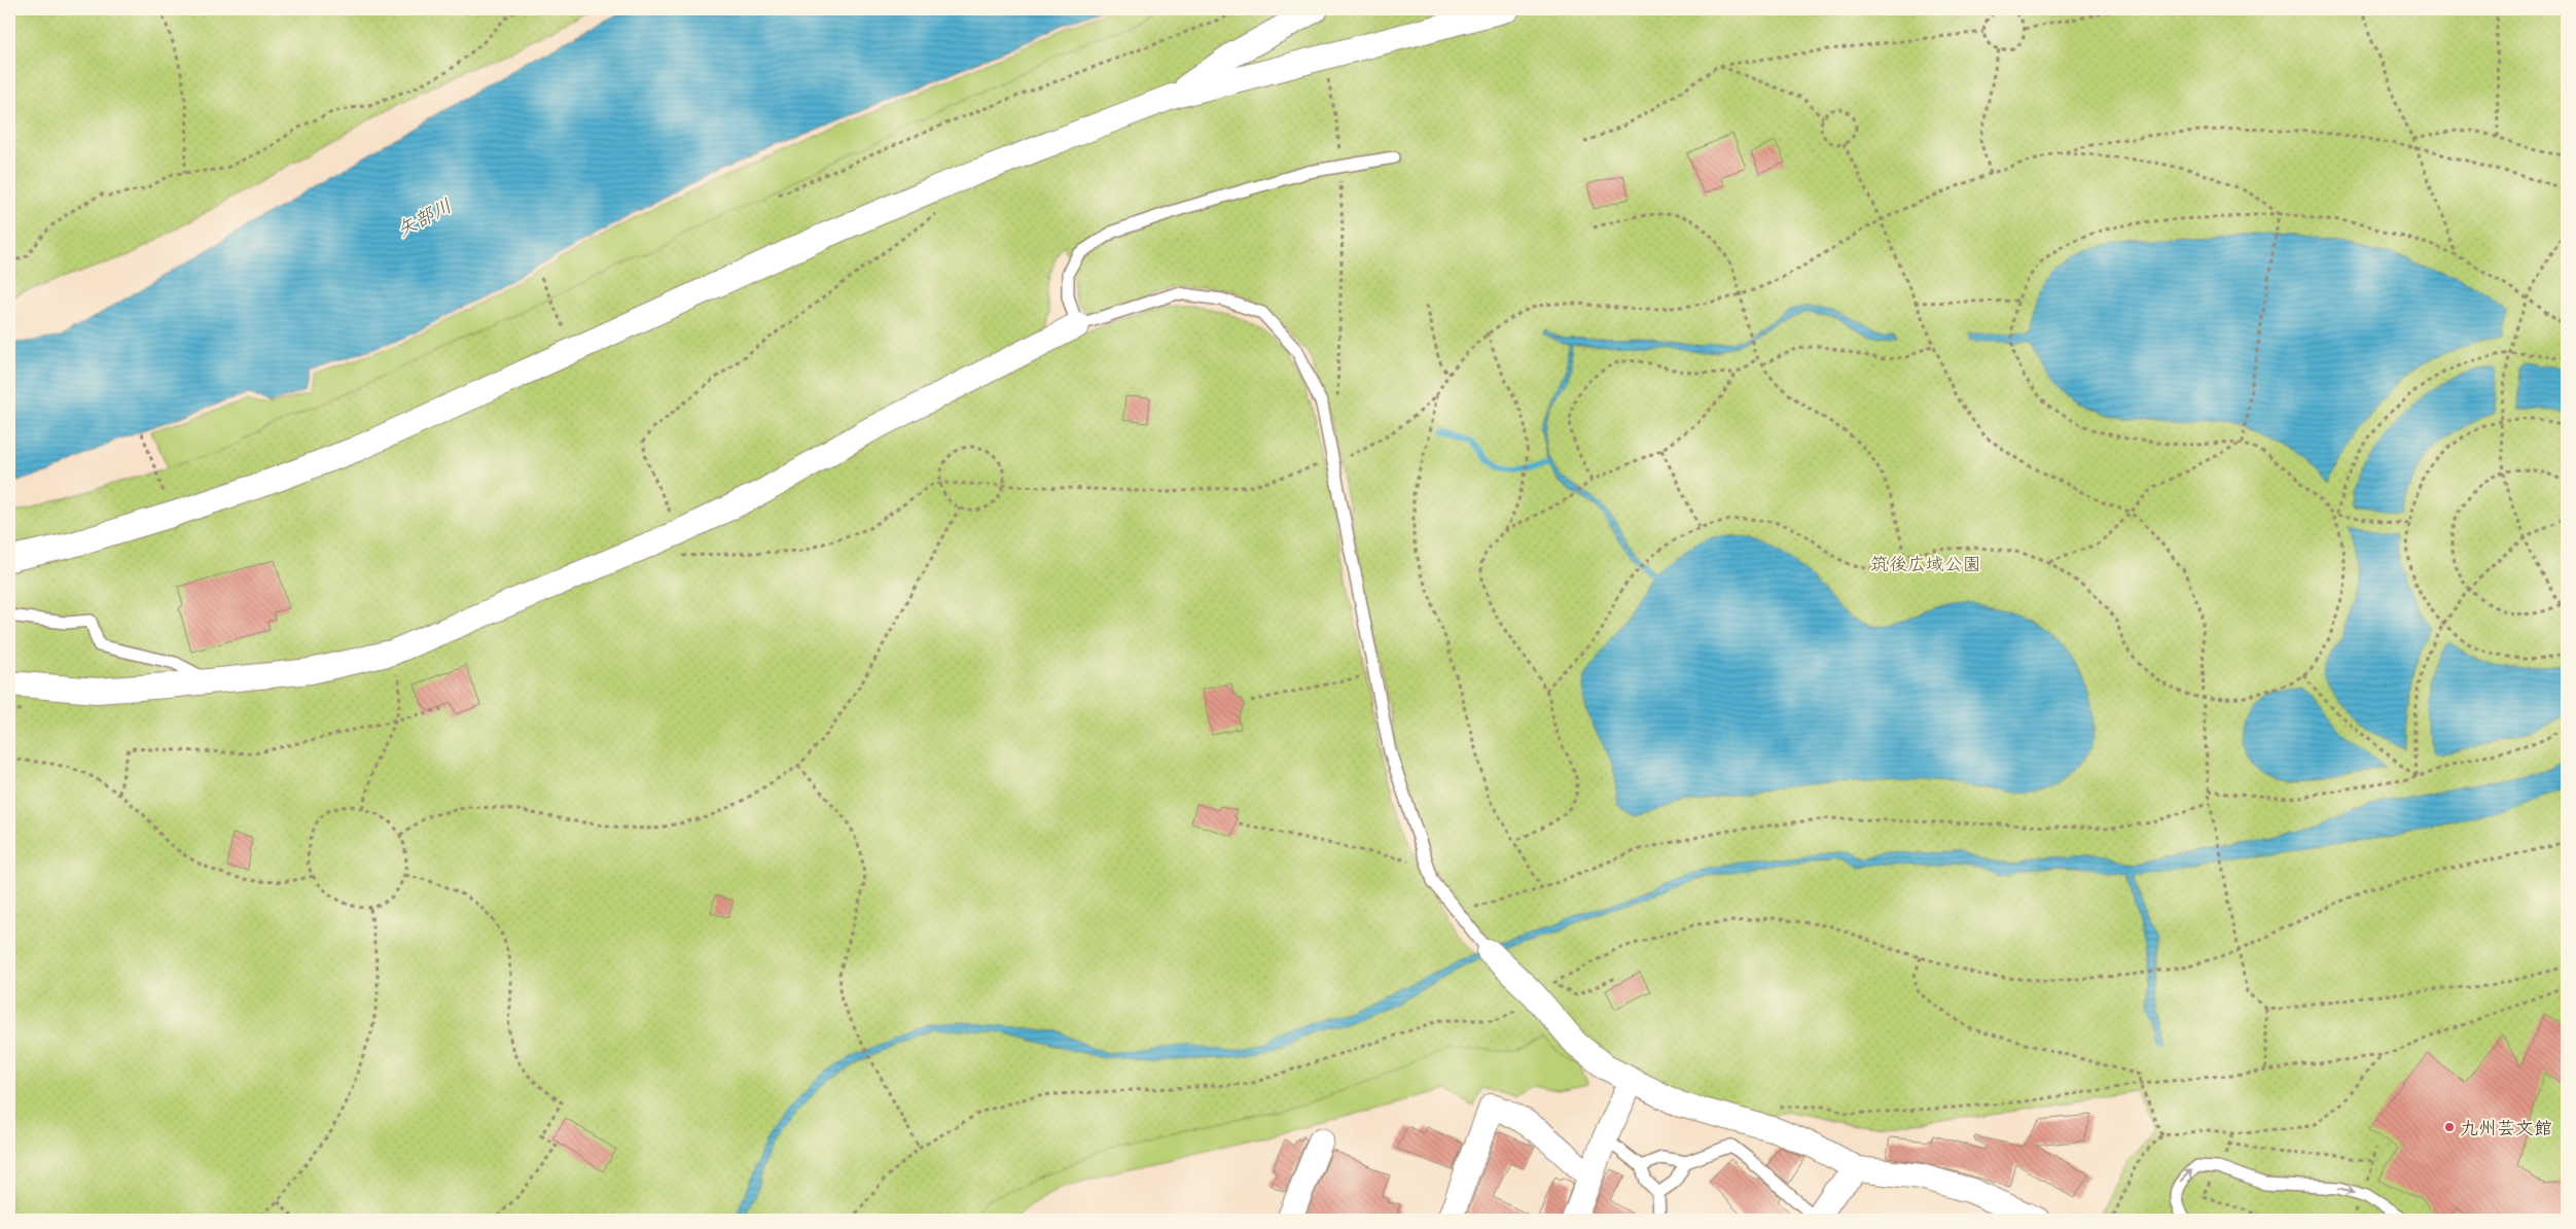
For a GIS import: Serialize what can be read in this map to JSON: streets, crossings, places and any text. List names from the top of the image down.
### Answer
{
  "water": ["矢部川"],
  "parks": ["筑後広域公園"],
  "places": ["九州芸文館"]
}
